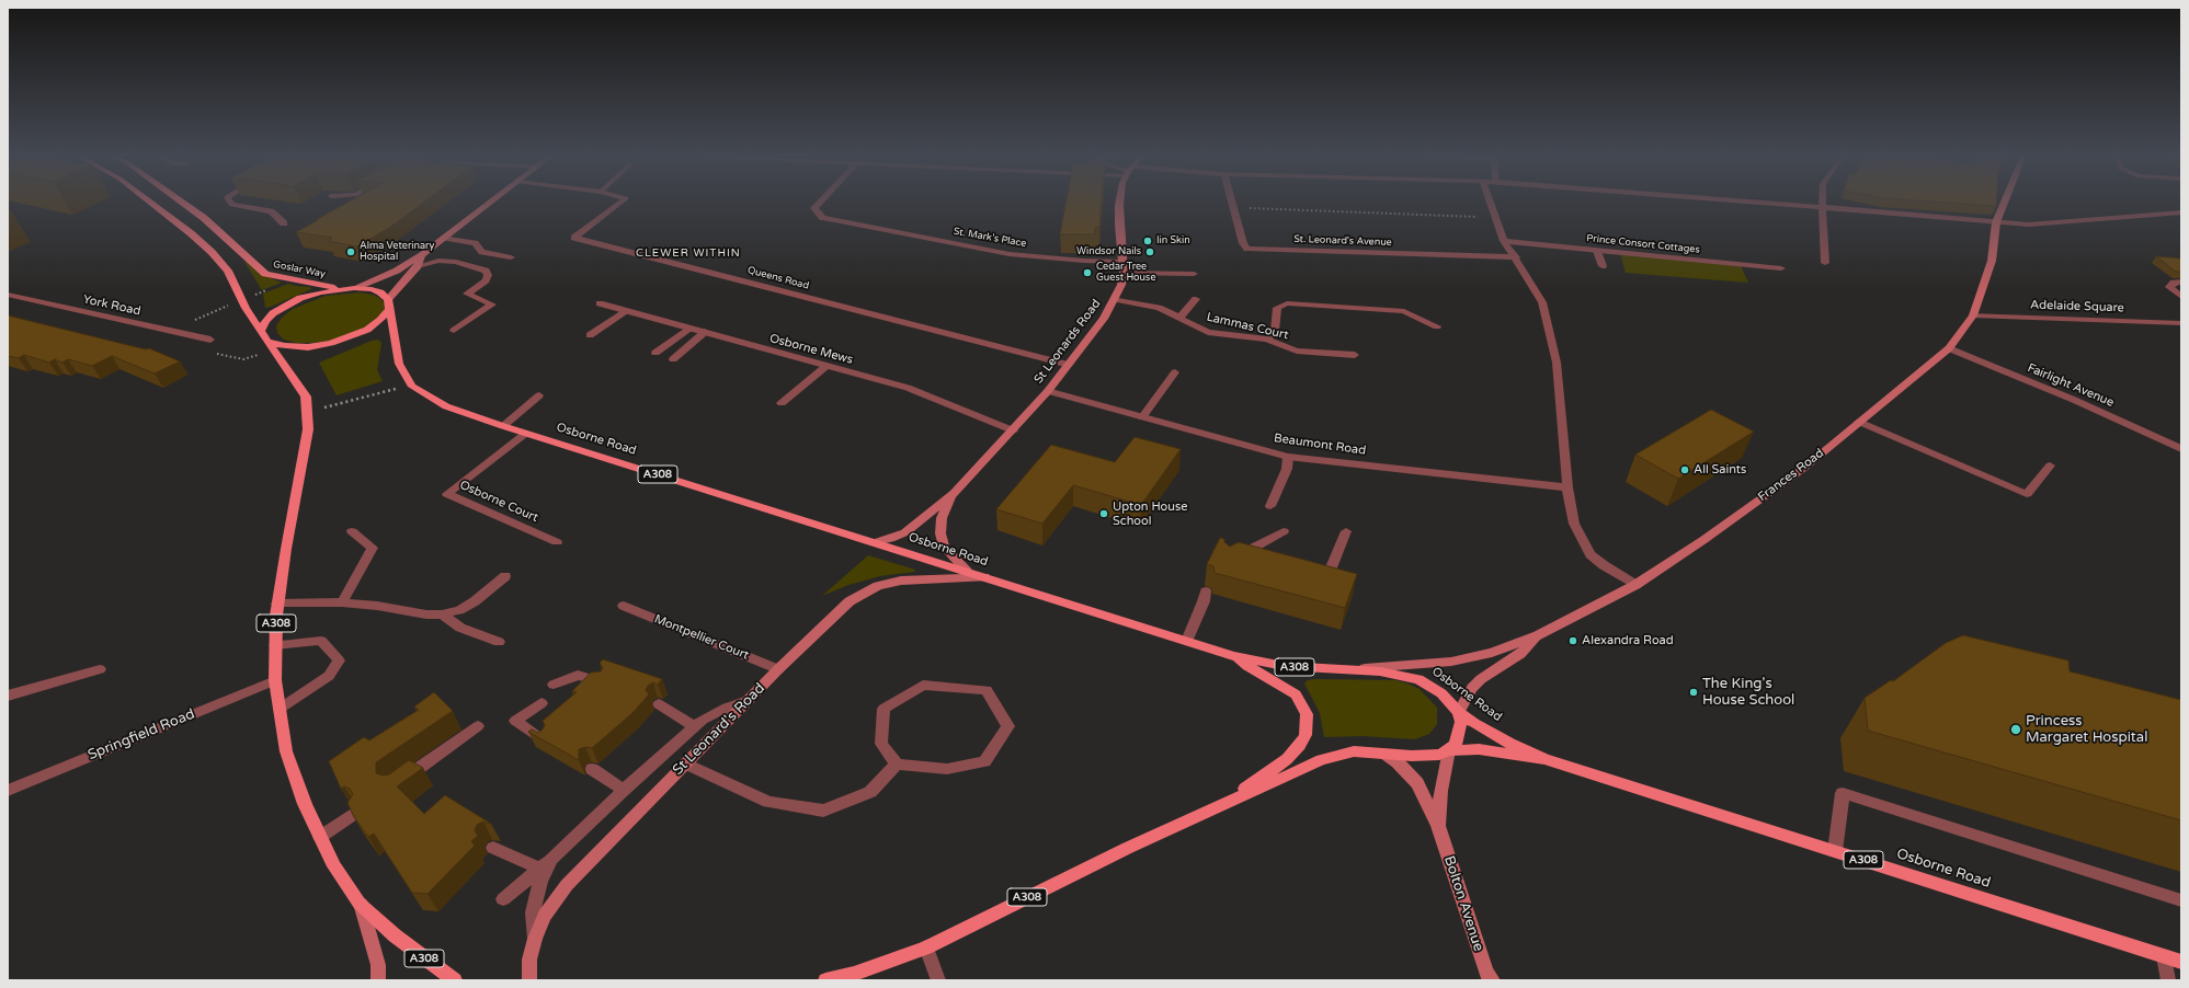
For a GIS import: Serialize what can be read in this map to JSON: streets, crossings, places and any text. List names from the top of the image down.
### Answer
{
  "streets": {
    "main road": ["Goslar Way", "Osborne Road", "A308"],
    "street": [
      "St. Mark's Place",
      "St. Leonard's Avenue",
      "Prince Consort Cottages",
      "Queens Road",
      "York Road",
      "Adelaide Square",
      "Lammas Court",
      "St Leonards Road",
      "Osborne Mews",
      "Fairlight Avenue",
      "Beaumont Road",
      "Frances Road",
      "Osborne Court",
      "Montpellier Court",
      "St Leonard's Road",
      "Springfield Road",
      "Bolton Avenue"
    ]
  },
  "crossings": [
    ["St. Mark's Place", "St Leonards Road"],
    ["Queens Road", "St Leonards Road"],
    ["Adelaide Square", "Frances Road"],
    ["Lammas Court", "St Leonards Road"],
    ["St Leonards Road", "Osborne Mews"],
    ["St Leonards Road", "Osborne Road"],
    ["St Leonards Road", "Beaumont Road"],
    ["Fairlight Avenue", "Frances Road"],
    ["Osborne Road", "A308"],
    ["Osborne Road", "Frances Road"],
    ["Osborne Road", "Osborne Court"],
    ["Osborne Road", "St Leonard's Road"],
    ["Osborne Road", "Bolton Avenue"],
    ["A308", "Springfield Road"],
    ["A308", "Bolton Avenue"],
    ["Montpellier Court", "St Leonard's Road"]
  ],
  "districts": ["CLEWER WITHIN"],
  "places": [
    "Iin Skin",
    "Alma Veterinary Hospital",
    "Windsor Nails",
    "Cedar Tree Guest House",
    "All Saints",
    "Upton House School",
    "Alexandra Road",
    "The King's House School",
    "Princess Margaret Hospital"
  ]
}
